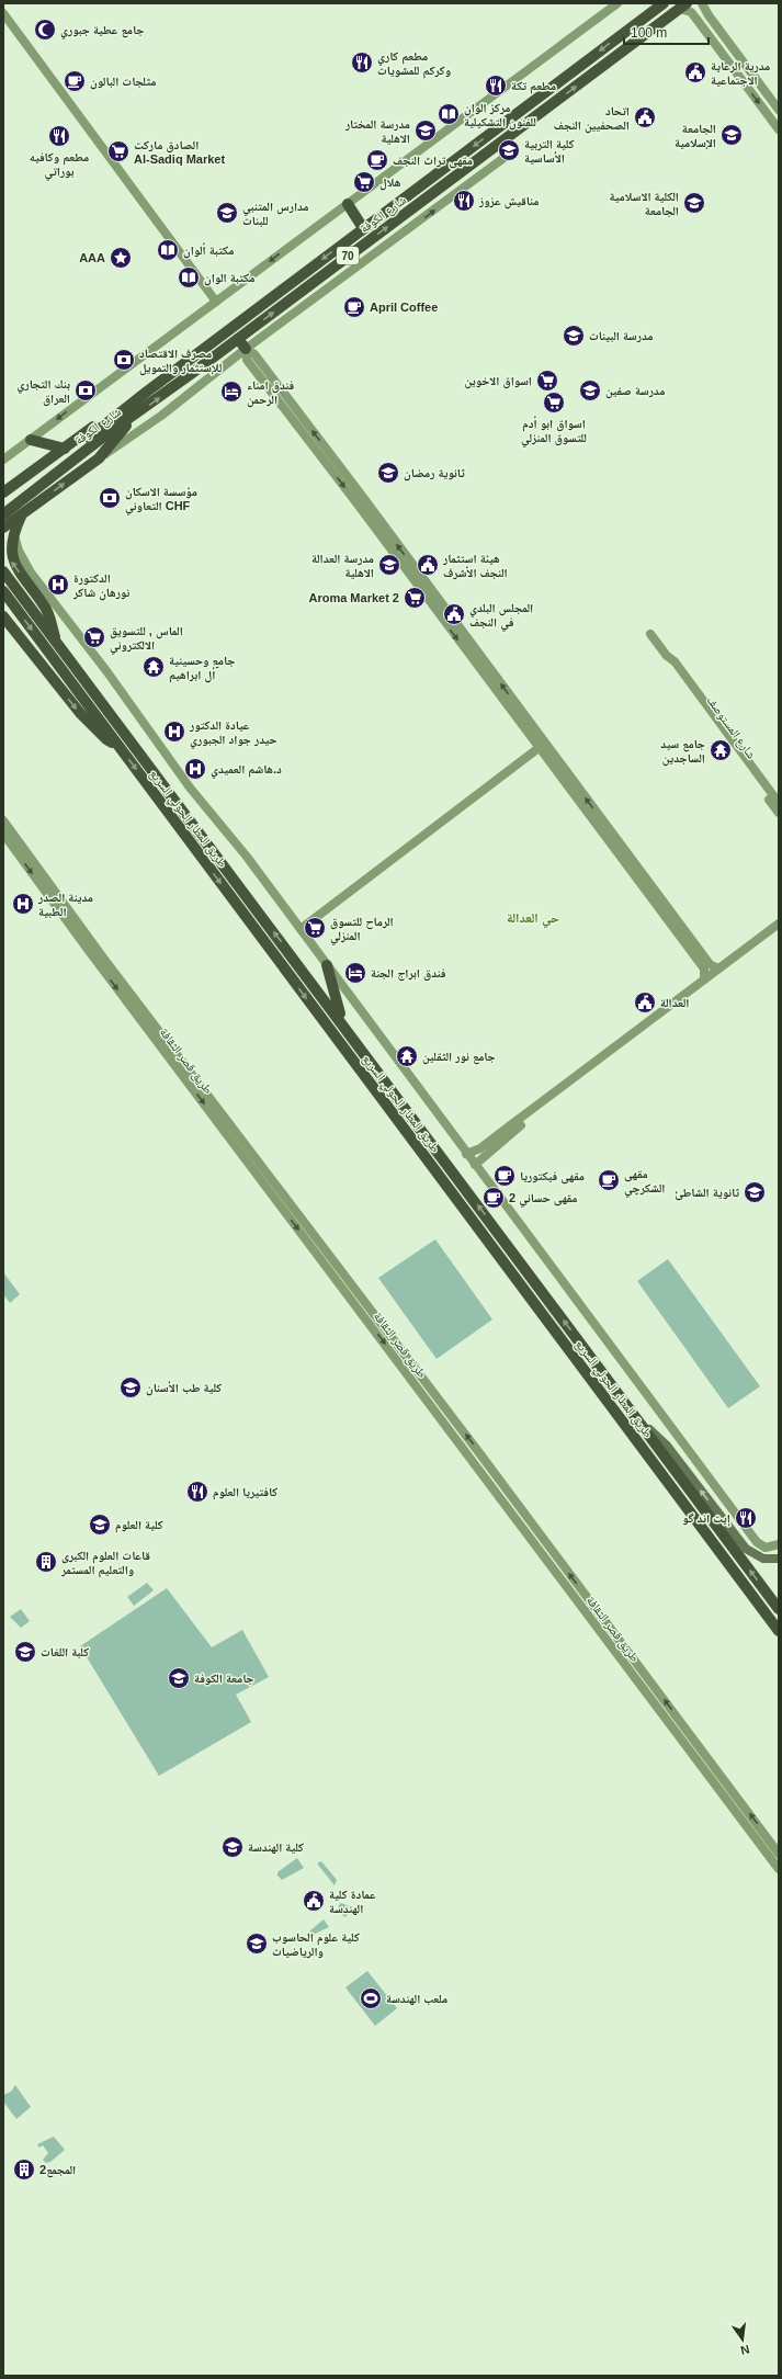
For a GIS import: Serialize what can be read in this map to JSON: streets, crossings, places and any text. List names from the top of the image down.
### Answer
{
  "streets": {
    "highway": ["شارع الكوفة", "70", "طريق المطار الحولي السريع"],
    "street": ["شارع المستوصف", "طريق قصر الثقافة"]
  },
  "districts": ["حي العدالة"],
  "places": {
    "mosque": ["جامع عطية جبوري"],
    "restaurant": [
      "مطعم كاري وكركم للمشويات",
      "مطعم تكة",
      "مطعم وكافيه بوراتي",
      "مناقيش عزوز",
      "كافتيريا العلوم",
      "إيت اند گو"
    ],
    "public building": [
      "مدرية الرعاية الاجتماعية",
      "اتحاد الصحفيين النجف",
      "هيئة استثمار النجف الأشرف",
      "المجلس البلدي في النجف",
      "العدالة",
      "عمادة كلية الهندسة"
    ],
    "cafe": [
      "مثلجات البالون",
      "مقهى تراث النجف",
      "April Coffee",
      "مقهى فيكتوريا",
      "مقهى الشكرچي",
      "مقهى حساني 2"
    ],
    "library": ["مركز الوان للفنون التشكيلية", "مكتبة ألوان", "مكتبة الوان"],
    "school or university": [
      "مدرسة المختار الاهلية",
      "الجامعة الإسلامية",
      "كلية التربية الأساسية",
      "الكلية الاسلامية الجامعة",
      "مدارس المتنبي للبنات",
      "مدرسة البينات",
      "مدرسة صفين",
      "ثانوية رمضان",
      "مدرسة العدالة الاهلية",
      "ثانوية الشاطئ",
      "كلية طب الأسنان",
      "كلية العلوم",
      "كلبة اللغات",
      "جامعة الكوفة",
      "كلية الهندسة",
      "كلية علوم الحاسوب والرياضيات"
    ],
    "supermarket": [
      "الصادق ماركت Al-Sadiq Market",
      "هلال",
      "اسواق الاخوين",
      "اسواق ابو أدم للتسوق المنزلي",
      "Aroma Market 2",
      "الماس , للتسويق الالكتروني",
      "الرماح للتسوق المنزلي"
    ],
    "place": ["AAA"],
    "bank": ["مصرف الاقتصاد للإستثمار والتمويل", "بنك التجاري العراق", "مؤسسة الاسكان التعاوني CHF"],
    "hotel": ["فندق امناء الرحمن", "فندق ابراج الجنة"],
    "hospital": [
      "الدكتورة نورهان شاكر",
      "عيادة الدكتور حيدر جواد الجبوري",
      "د.هاشم العميدي",
      "مدينة الصدر الطبية"
    ],
    "temple": ["جامع وحسينية أل ابراهيم", "جامع سيد الساجدين", "جامع نور الثقلين"],
    "building": ["قاعات العلوم الكبرى والتعليم المستمر", "المجمع2"],
    "sports": ["ملعب الهندسة"]
  },
  "scale_bar": "100 m",
  "north": "bottom"
}
